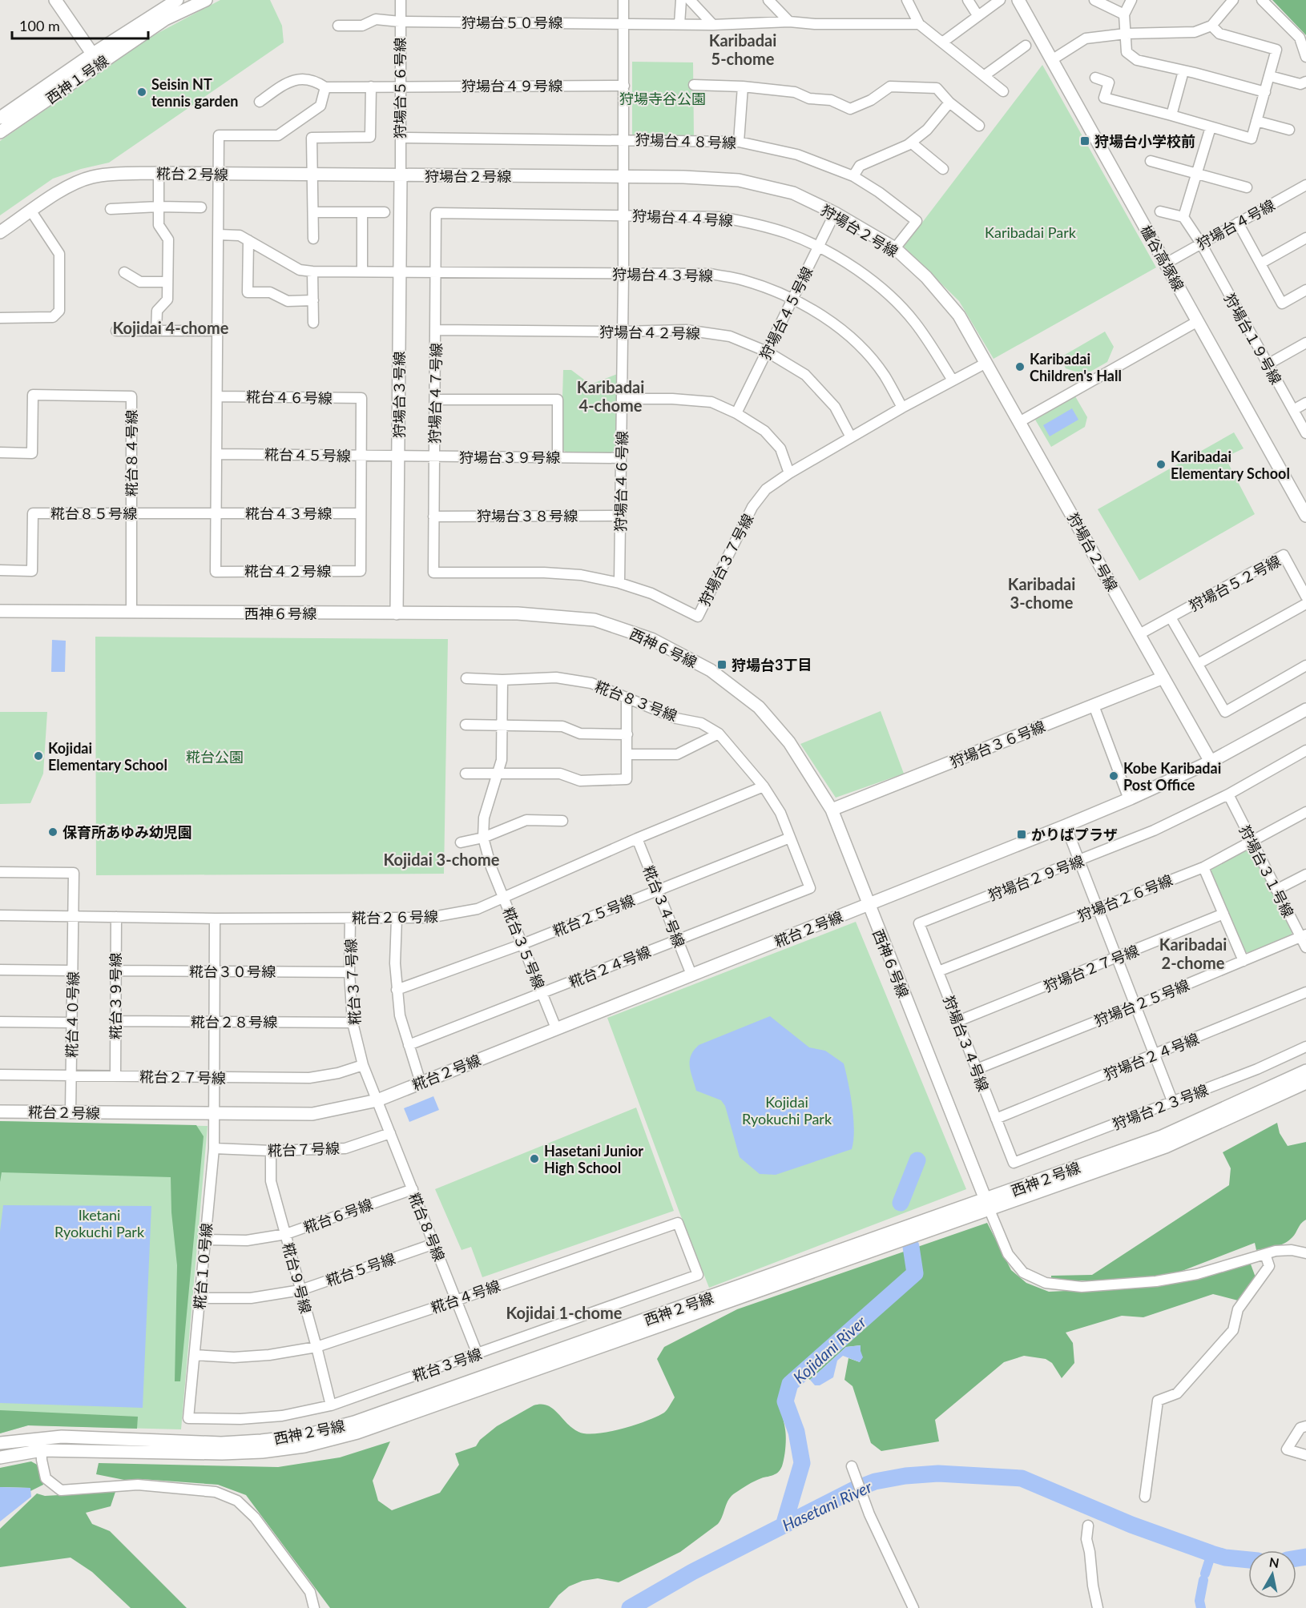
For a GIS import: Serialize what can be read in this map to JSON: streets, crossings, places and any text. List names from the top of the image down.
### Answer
{
  "streets": {
    "street": [
      "狩場台５０号線",
      "西神１号線",
      "狩場台４９号線",
      "狩場台５６号線",
      "狩場台４８号線",
      "糀台２号線",
      "狩場台２号線",
      "狩場台４４号線",
      "狩場台４号線",
      "櫨谷高塚線",
      "狩場台４３号線",
      "狩場台４５号線",
      "狩場台４２号線",
      "狩場台１９号線",
      "狩場台４７号線",
      "狩場台３号線",
      "糀台４６号線",
      "糀台８４号線",
      "糀台４５号線",
      "狩場台３９号線",
      "狩場台４６号線",
      "糀台８５号線",
      "糀台４３号線",
      "狩場台３８号線",
      "狩場台３７号線",
      "糀台４２号線",
      "狩場台５２号線",
      "西神６号線",
      "糀台８３号線",
      "狩場台３６号線",
      "狩場台３１号線",
      "狩場台２９号線",
      "狩場台２６号線",
      "糀台３４号線",
      "糀台２５号線",
      "糀台２６号線",
      "糀台３５号線",
      "糀台２４号線",
      "狩場台２７号線",
      "糀台３０号線",
      "糀台３７号線",
      "糀台３９号線",
      "狩場台２５号線",
      "糀台４０号線",
      "糀台２８号線",
      "狩場台３４号線",
      "狩場台２４号線",
      "糀台２７号線",
      "狩場台２３号線",
      "糀台７号線",
      "西神２号線",
      "糀台６号線",
      "糀台８号線",
      "糀台１０号線",
      "糀台５号線",
      "糀台９号線",
      "糀台４号線",
      "糀台３号線"
    ]
  },
  "crossings": [
    ["狩場台５０号線", "狩場台５６号線"],
    ["狩場台５０号線", "狩場台４６号線"],
    ["狩場台４９号線", "狩場台５６号線"],
    ["狩場台４９号線", "狩場台４６号線"],
    ["狩場台５６号線", "狩場台４８号線"],
    ["狩場台５６号線", "糀台２号線"],
    ["狩場台５６号線", "狩場台２号線"],
    ["狩場台５６号線", "狩場台３号線"],
    ["狩場台４８号線", "狩場台２号線"],
    ["狩場台４８号線", "狩場台４６号線"],
    ["糀台２号線", "狩場台２号線"],
    ["糀台２号線", "狩場台３号線"],
    ["糀台２号線", "西神６号線"],
    ["糀台２号線", "糀台３４号線"],
    ["糀台２号線", "糀台３５号線"],
    ["糀台２号線", "糀台３７号線"],
    ["糀台２号線", "糀台４０号線"],
    ["糀台２号線", "糀台８号線"],
    ["糀台２号線", "糀台１０号線"],
    ["狩場台２号線", "狩場台４５号線"],
    ["狩場台２号線", "狩場台３号線"],
    ["狩場台２号線", "狩場台４６号線"],
    ["狩場台２号線", "狩場台３７号線"],
    ["狩場台２号線", "狩場台５２号線"],
    ["狩場台２号線", "狩場台３６号線"],
    ["狩場台４４号線", "狩場台４５号線"],
    ["狩場台４４号線", "狩場台４７号線"],
    ["狩場台４４号線", "狩場台４６号線"],
    ["狩場台４４号線", "狩場台３７号線"],
    ["狩場台４号線", "櫨谷高塚線"],
    ["狩場台４号線", "狩場台１９号線"],
    ["狩場台４３号線", "狩場台４５号線"],
    ["狩場台４３号線", "狩場台４７号線"],
    ["狩場台４３号線", "狩場台３号線"],
    ["狩場台４３号線", "狩場台４６号線"],
    ["狩場台４３号線", "狩場台３７号線"],
    ["狩場台４５号線", "狩場台４２号線"],
    ["狩場台４２号線", "狩場台４７号線"],
    ["狩場台４２号線", "狩場台４６号線"],
    ["狩場台４２号線", "狩場台３７号線"],
    ["狩場台４７号線", "狩場台３９号線"],
    ["狩場台４７号線", "狩場台３８号線"],
    ["狩場台４７号線", "狩場台３７号線"],
    ["狩場台３号線", "糀台４５号線"],
    ["狩場台３号線", "狩場台３９号線"],
    ["狩場台３号線", "西神６号線"],
    ["糀台４６号線", "糀台４５号線"],
    ["糀台８４号線", "糀台８５号線"],
    ["糀台８４号線", "西神６号線"],
    ["糀台４５号線", "狩場台３９号線"],
    ["狩場台３９号線", "狩場台４６号線"],
    ["狩場台４６号線", "狩場台３８号線"],
    ["狩場台４６号線", "狩場台３７号線"],
    ["糀台８５号線", "糀台４３号線"],
    ["糀台８５号線", "糀台４２号線"],
    ["糀台４３号線", "糀台４２号線"],
    ["西神６号線", "狩場台３６号線"],
    ["西神６号線", "西神２号線"],
    ["糀台８３号線", "糀台２５号線"],
    ["糀台８３号線", "糀台２６号線"],
    ["糀台８３号線", "糀台２４号線"],
    ["狩場台３１号線", "狩場台２９号線"],
    ["狩場台３１号線", "狩場台２６号線"],
    ["狩場台３１号線", "狩場台２５号線"],
    ["狩場台２９号線", "狩場台３４号線"],
    ["狩場台２６号線", "狩場台３４号線"],
    ["糀台３４号線", "糀台２５号線"],
    ["糀台３４号線", "糀台２６号線"],
    ["糀台３４号線", "糀台２４号線"],
    ["糀台２５号線", "糀台３５号線"],
    ["糀台２６号線", "糀台３５号線"],
    ["糀台２６号線", "糀台３７号線"],
    ["糀台２６号線", "糀台３９号線"],
    ["糀台２６号線", "糀台４０号線"],
    ["糀台２６号線", "糀台１０号線"],
    ["糀台３５号線", "糀台２４号線"],
    ["狩場台２７号線", "狩場台３４号線"],
    ["糀台３０号線", "糀台３７号線"],
    ["糀台３０号線", "糀台３９号線"],
    ["糀台３０号線", "糀台１０号線"],
    ["糀台３７号線", "糀台２８号線"],
    ["糀台３７号線", "糀台２７号線"],
    ["糀台３７号線", "糀台８号線"],
    ["糀台３９号線", "糀台２８号線"],
    ["糀台３９号線", "糀台２７号線"],
    ["狩場台２５号線", "狩場台３４号線"],
    ["糀台４０号線", "糀台２７号線"],
    ["糀台２８号線", "糀台１０号線"],
    ["狩場台３４号線", "狩場台２４号線"],
    ["狩場台３４号線", "狩場台２３号線"],
    ["糀台２７号線", "糀台１０号線"],
    ["糀台７号線", "糀台８号線"],
    ["糀台７号線", "糀台１０号線"],
    ["糀台７号線", "糀台９号線"],
    ["糀台６号線", "糀台８号線"],
    ["糀台６号線", "糀台１０号線"],
    ["糀台６号線", "糀台９号線"],
    ["糀台８号線", "糀台５号線"],
    ["糀台８号線", "糀台４号線"],
    ["糀台８号線", "糀台３号線"],
    ["糀台１０号線", "糀台５号線"],
    ["糀台１０号線", "糀台４号線"],
    ["糀台１０号線", "糀台３号線"],
    ["糀台５号線", "糀台９号線"],
    ["糀台９号線", "糀台４号線"],
    ["糀台９号線", "糀台３号線"],
    ["糀台４号線", "糀台３号線"]
  ],
  "districts": [
    "Karibadai 5-chome",
    "Kojidai 4-chome",
    "Karibadai 4-chome",
    "Karibadai 3-chome",
    "Kojidai 3-chome",
    "Karibadai 2-chome",
    "Kojidai 1-chome"
  ],
  "water": ["Kojidani River", "Hasetani River"],
  "parks": [
    "狩場寺谷公園",
    "Karibadai Park",
    "糀台公園",
    "Kojidai Ryokuchi Park",
    "Iketani Ryokuchi Park"
  ],
  "places": {
    "other": [
      "Seisin NT tennis garden",
      "Karibadai Children's Hall",
      "Karibadai Elementary School",
      "Kojidai Elementary School",
      "Kobe Karibadai Post Office",
      "保育所あゆみ幼児園",
      "Hasetani Junior High School"
    ],
    "transit": ["狩場台小学校前", "狩場台3丁目", "かりばプラザ"]
  },
  "scale_bar": "100 m",
  "north": "top"
}
